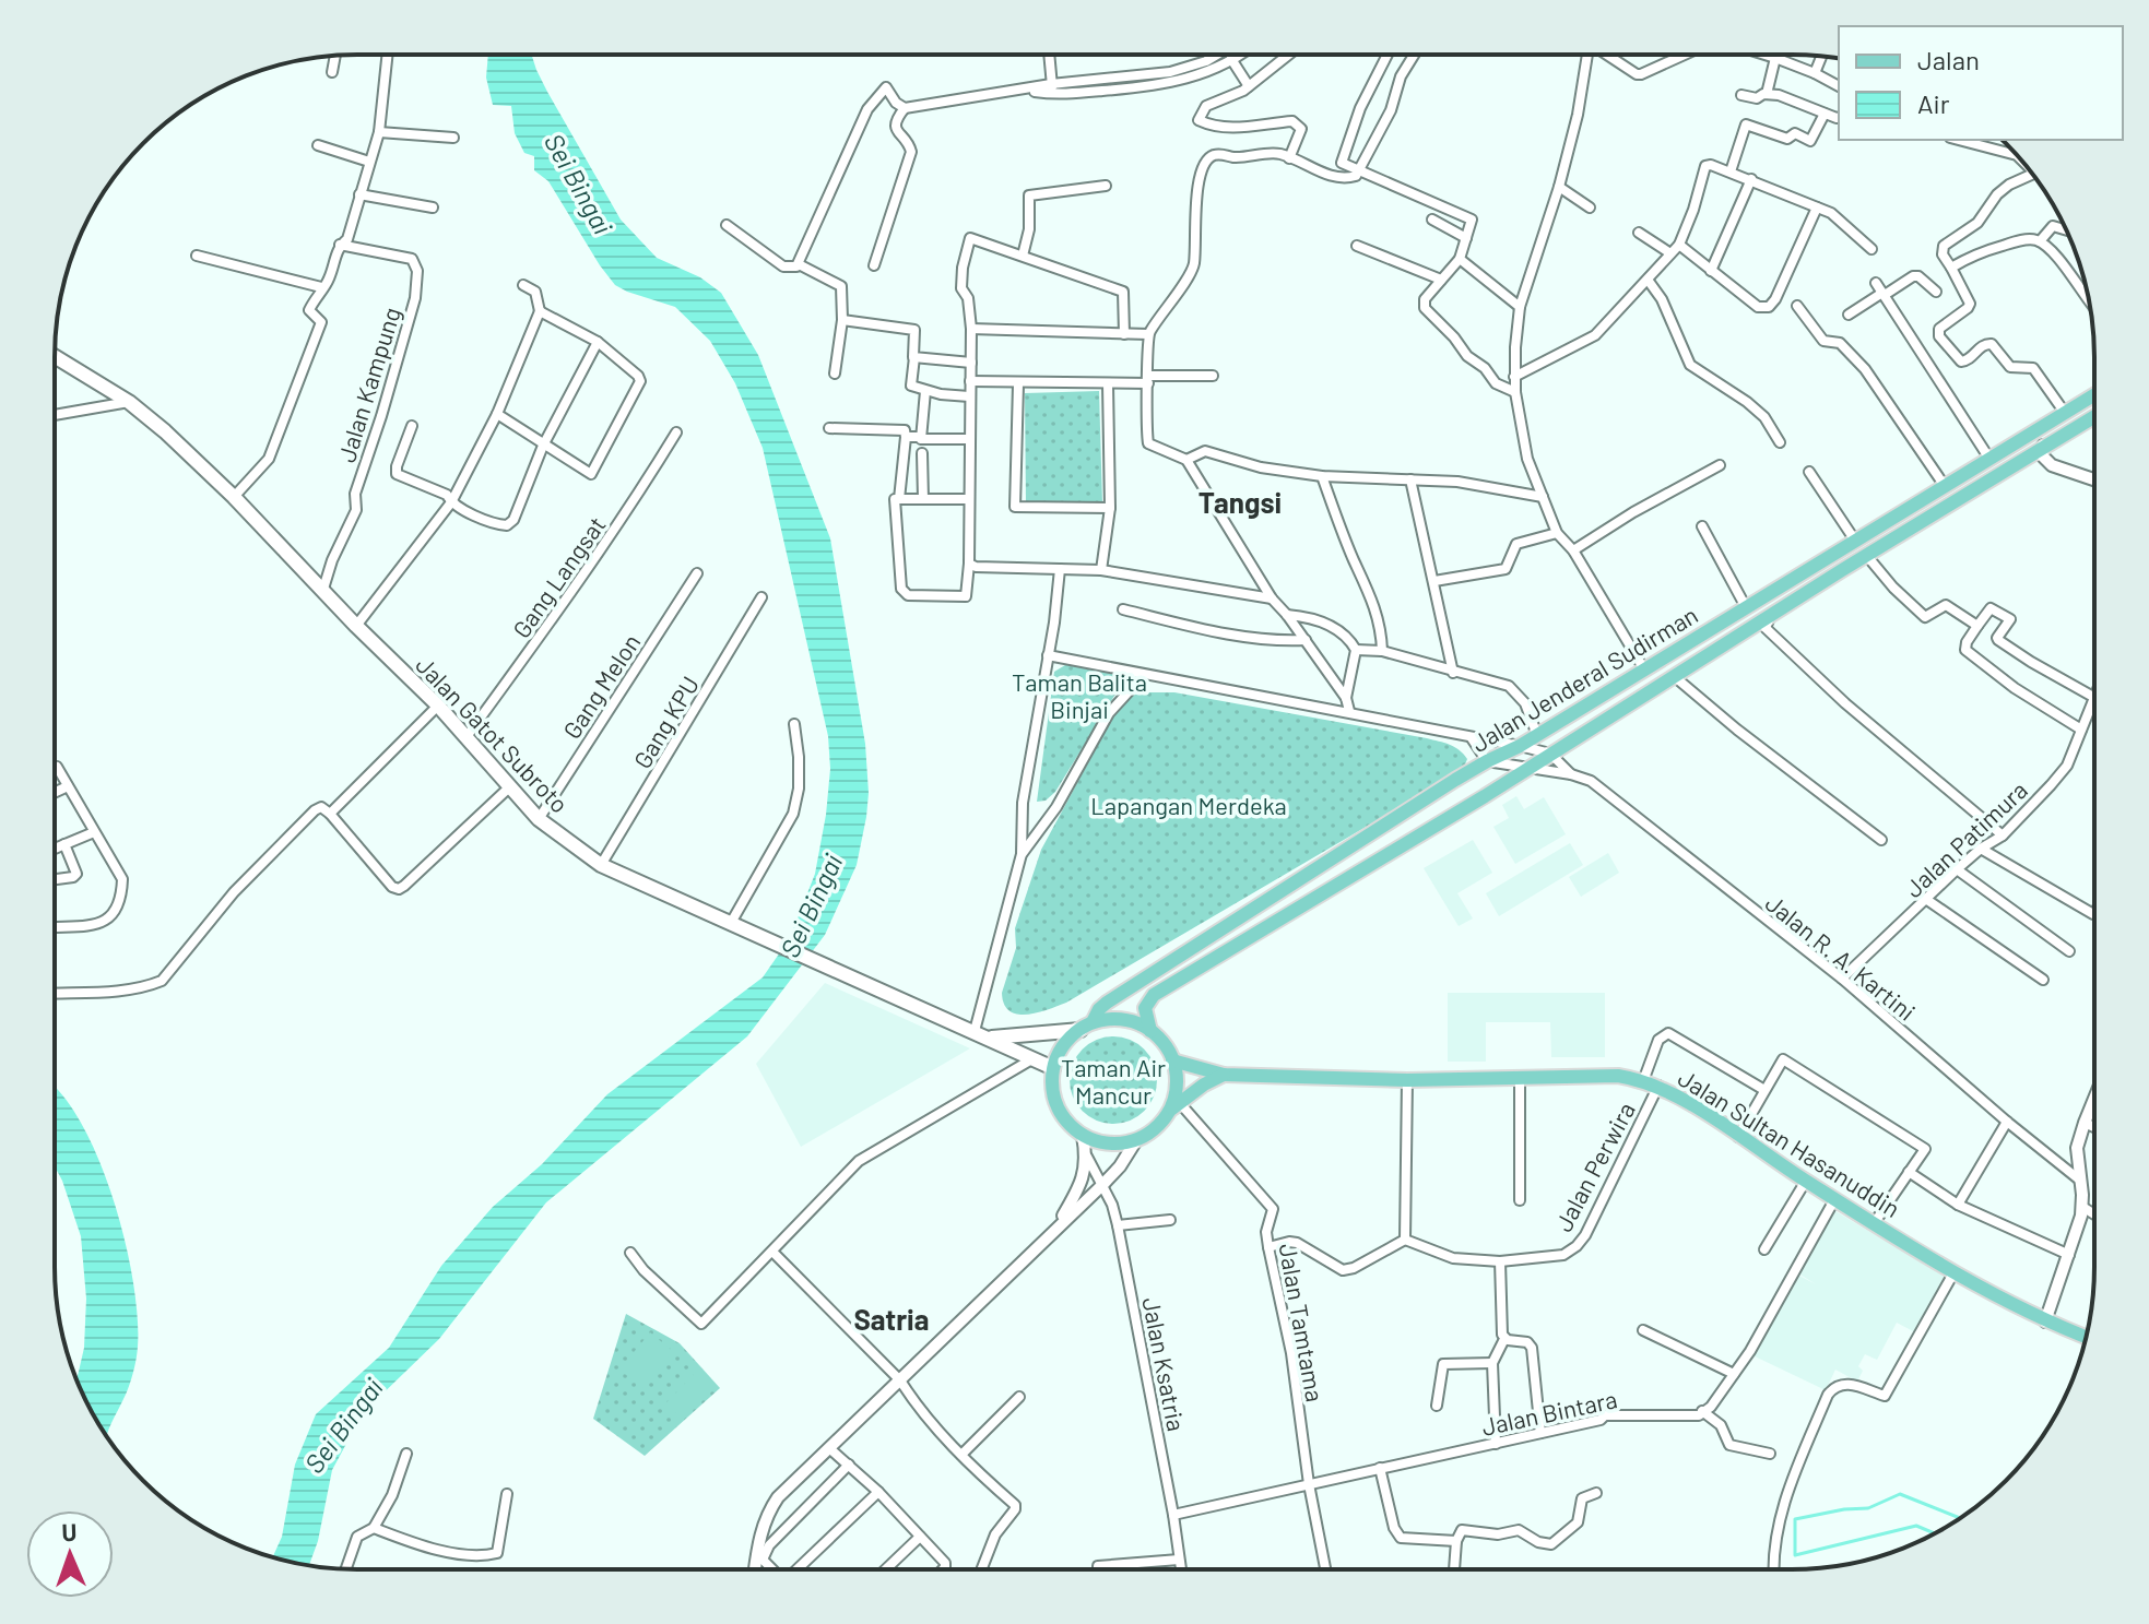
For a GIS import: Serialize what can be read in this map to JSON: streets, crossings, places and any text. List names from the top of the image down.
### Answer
{
  "streets": {
    "main road": ["Jalan Jenderal Sudirman", "Jalan Gatot Subroto", "Jalan Sultan Hasanuddin"],
    "street": [
      "Jalan Kampung",
      "Gang Langsat",
      "Gang Melon",
      "Gang KPU",
      "Jalan Patimura",
      "Jalan R. A. Kartini",
      "Jalan Perwira",
      "Jalan Tamtama",
      "Jalan Ksatria",
      "Jalan Bintara"
    ]
  },
  "crossings": [
    ["Jalan Kampung", "Jalan Gatot Subroto"],
    ["Gang Langsat", "Jalan Gatot Subroto"],
    ["Jalan Jenderal Sudirman", "Jalan Gatot Subroto"],
    ["Jalan Jenderal Sudirman", "Jalan R. A. Kartini"],
    ["Jalan Jenderal Sudirman", "Jalan Sultan Hasanuddin"],
    ["Gang Melon", "Jalan Gatot Subroto"],
    ["Gang KPU", "Jalan Gatot Subroto"],
    ["Jalan Gatot Subroto", "Jalan Sultan Hasanuddin"],
    ["Jalan Patimura", "Jalan R. A. Kartini"],
    ["Jalan Sultan Hasanuddin", "Jalan Perwira"],
    ["Jalan Tamtama", "Jalan Bintara"],
    ["Jalan Ksatria", "Jalan Bintara"]
  ],
  "districts": ["Tangsi", "Satria"],
  "water": ["Sei Bingai"],
  "parks": ["Taman Balita Binjai", "Lapangan Merdeka", "Taman Air Mancur"],
  "legend": ["Jalan", "Air"],
  "north": "top"
}
